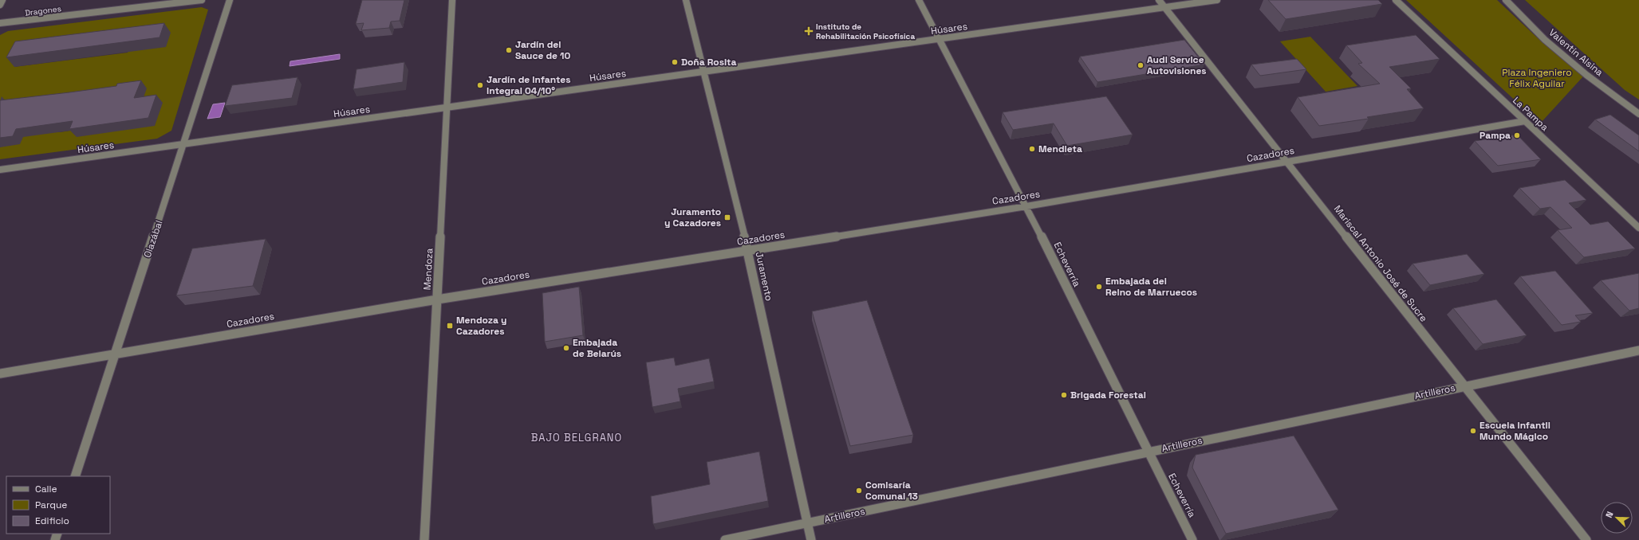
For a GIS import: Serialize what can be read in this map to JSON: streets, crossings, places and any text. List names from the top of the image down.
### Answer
{
  "streets": {
    "street": [
      "Dragones",
      "Húsares",
      "Valentín Alsina",
      "La Pampa",
      "Cazadores",
      "Olazábal",
      "Mariscal Antonio José de Sucre",
      "Echeverría",
      "Mendoza",
      "Juramento",
      "Artilleros"
    ]
  },
  "crossings": [
    ["Húsares", "Olazábal"],
    ["Húsares", "Mariscal Antonio José de Sucre"],
    ["Húsares", "Echeverría"],
    ["Húsares", "Mendoza"],
    ["Húsares", "Juramento"],
    ["La Pampa", "Cazadores"],
    ["Cazadores", "Olazábal"],
    ["Cazadores", "Mariscal Antonio José de Sucre"],
    ["Cazadores", "Echeverría"],
    ["Cazadores", "Mendoza"],
    ["Cazadores", "Juramento"],
    ["Mariscal Antonio José de Sucre", "Artilleros"],
    ["Echeverría", "Artilleros"],
    ["Juramento", "Artilleros"]
  ],
  "districts": ["BAJO BELGRANO"],
  "parks": ["Plaza Ingeniero Félix Aguilar"],
  "places": {
    "health": ["Instituto de Rehabilitación Psicofísica"],
    "other": [
      "Jardín del Sauce de 10",
      "Doña Rosita",
      "Audi Service Autovisiones",
      "Jardín de Infantes Integral 04/10°",
      "Pampa",
      "Mendieta",
      "Embajada del Reino de Marruecos",
      "Embajada de Belarús",
      "Brigada Forestal",
      "Escuela Infantil Mundo Mágico",
      "Comisaría Comunal 13"
    ],
    "transit": ["Juramento y Cazadores", "Mendoza y Cazadores"]
  },
  "legend": ["Calle", "Parque", "Edificio"],
  "north": "top left"
}
